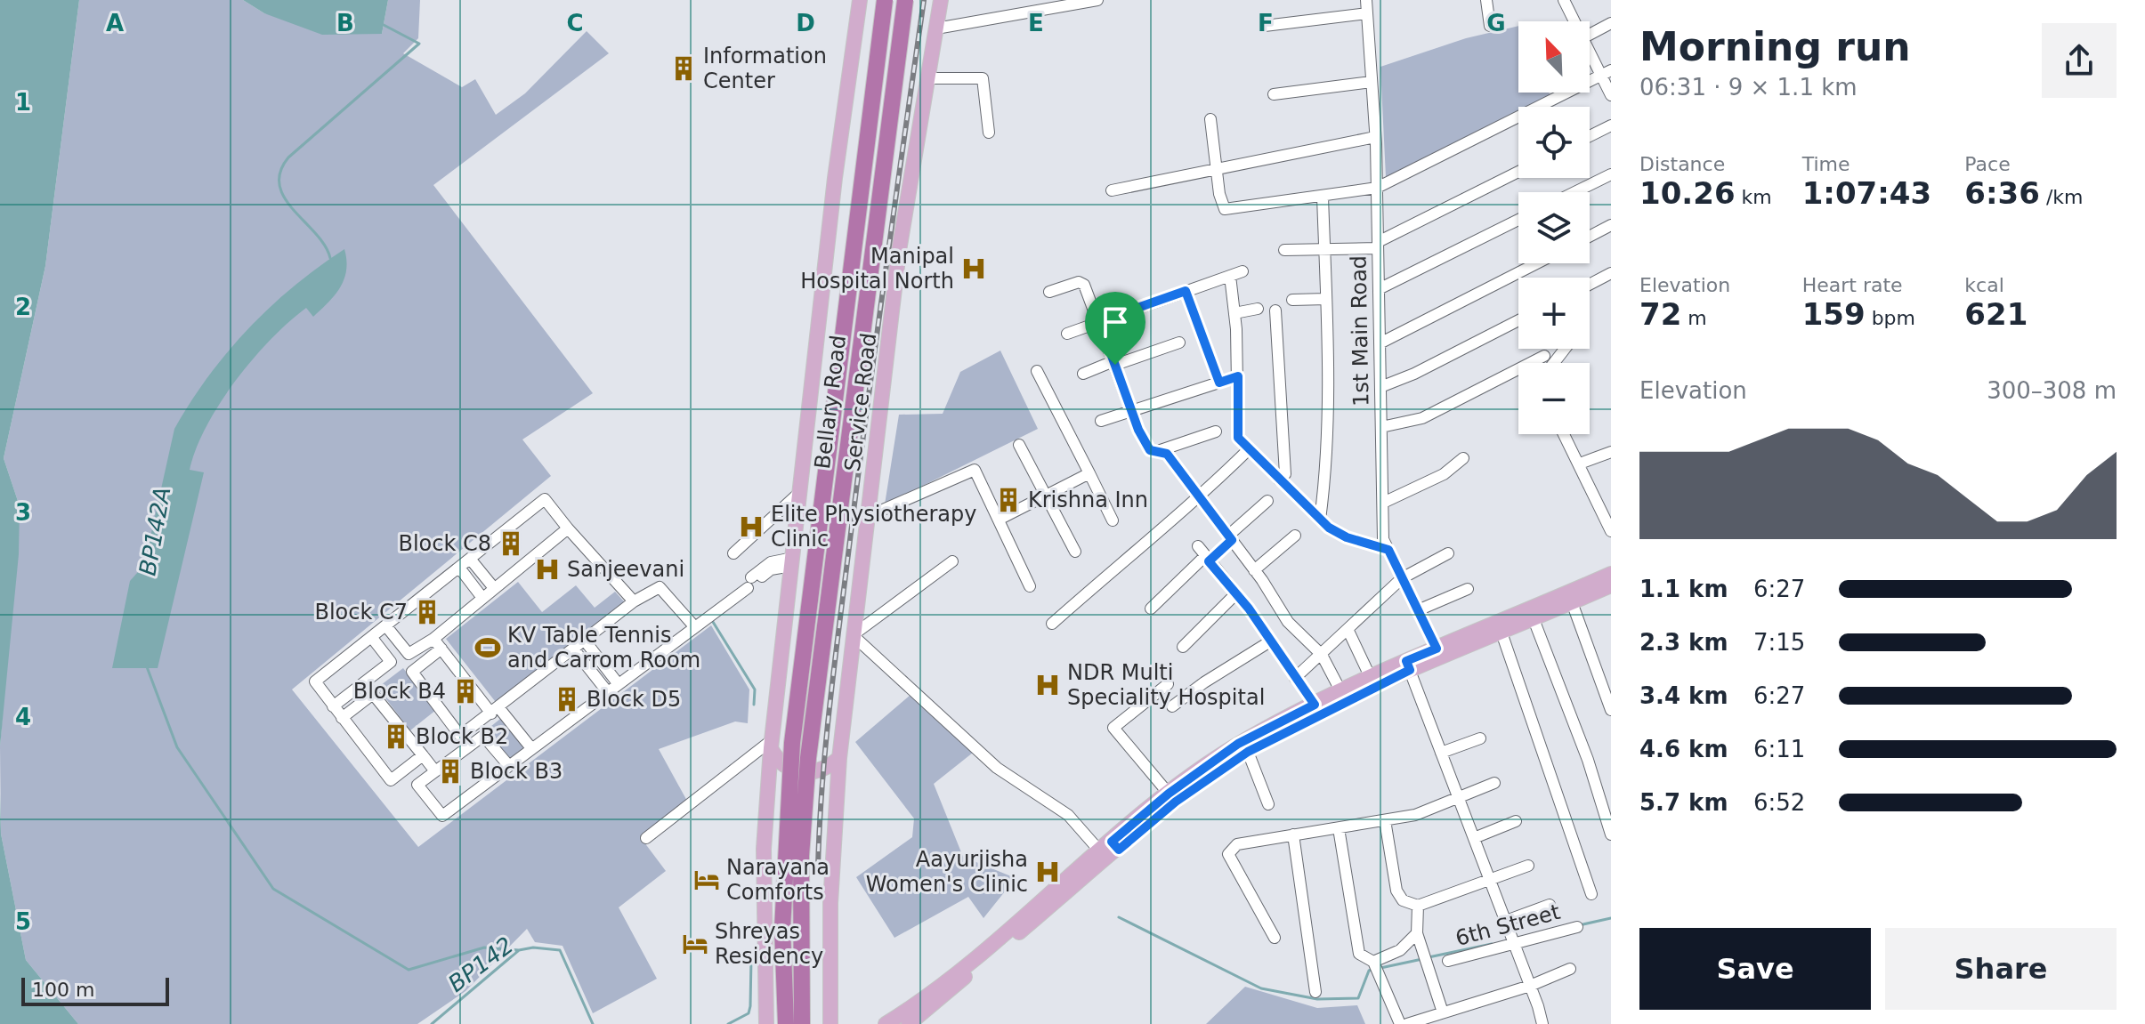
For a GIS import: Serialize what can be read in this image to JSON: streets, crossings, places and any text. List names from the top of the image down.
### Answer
{
  "streets": {
    "highway": ["Bellary Road"],
    "main road": ["Service Road"],
    "street": ["1st Main Road", "6th Street"]
  },
  "water": ["BP142A", "BP142"],
  "places": {
    "building": [
      "Information Center",
      "Krishna Inn",
      "Block C8",
      "Block C7",
      "Block B4",
      "Block D5",
      "Block B2",
      "Block B3"
    ],
    "hospital": [
      "Manipal Hospital North",
      "Elite Physiotherapy Clinic",
      "Sanjeevani",
      "NDR Multi Speciality Hospital",
      "Aayurjisha Women's Clinic"
    ],
    "sports": ["KV Table Tennis and Carrom Room"],
    "hotel": ["Narayana Comforts", "Shreyas Residency"]
  },
  "scale_bar": "100 m",
  "north": "top left",
  "page": {
    "heading": ["Morning run", "06:31 · 9 × 1.1 km"],
    "map_buttons": ["+", "−"],
    "stats": [
      ["Distance", "10.26 km"],
      ["Time", "1:07:43"],
      ["Pace", "6:36 /km"],
      ["Elevation", "72 m"],
      ["Heart rate", "159 bpm"],
      ["kcal", "621"]
    ],
    "chart": ["Elevation", "300–308 m"],
    "list": [
      {
        "name": "1.1 km",
        "note": "6:27"
      },
      {
        "name": "2.3 km",
        "note": "7:15"
      },
      {
        "name": "3.4 km",
        "note": "6:27"
      },
      {
        "name": "4.6 km",
        "note": "6:11"
      },
      {
        "name": "5.7 km",
        "note": "6:52"
      }
    ],
    "buttons": ["Save", "Share"],
    "scale": "100 m"
  },
  "grid": {
    "columns": [
      "A",
      "B",
      "C",
      "D",
      "E",
      "F",
      "G"
    ],
    "rows": [
      "1",
      "2",
      "3",
      "4",
      "5"
    ]
  }
}
